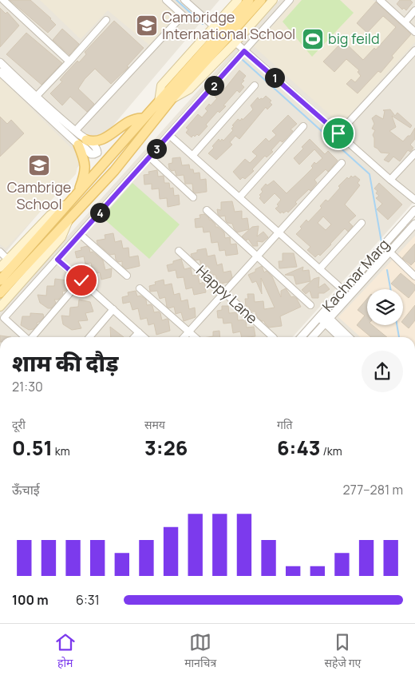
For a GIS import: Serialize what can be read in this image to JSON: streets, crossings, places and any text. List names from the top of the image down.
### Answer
{
  "streets": {
    "street": ["Kachnar Marg", "Happy Lane"]
  },
  "places": {
    "school or university": ["Cambridge International School", "Cambrige School"],
    "sports": ["big feild"]
  },
  "page": {
    "pins": [
      "1",
      "2",
      "3",
      "4"
    ],
    "heading": ["शाम की दौड़", "21:30"],
    "stats": [
      ["दूरी", "0.51 km"],
      ["समय", "3:26"],
      ["गति", "6:43 /km"]
    ],
    "chart": ["ऊँचाई", "277–281 m"],
    "list": [
      {
        "name": "100 m",
        "note": "6:31"
      }
    ],
    "tabs": ["होम", "मानचित्र", "सहेजे गए"]
  }
}
